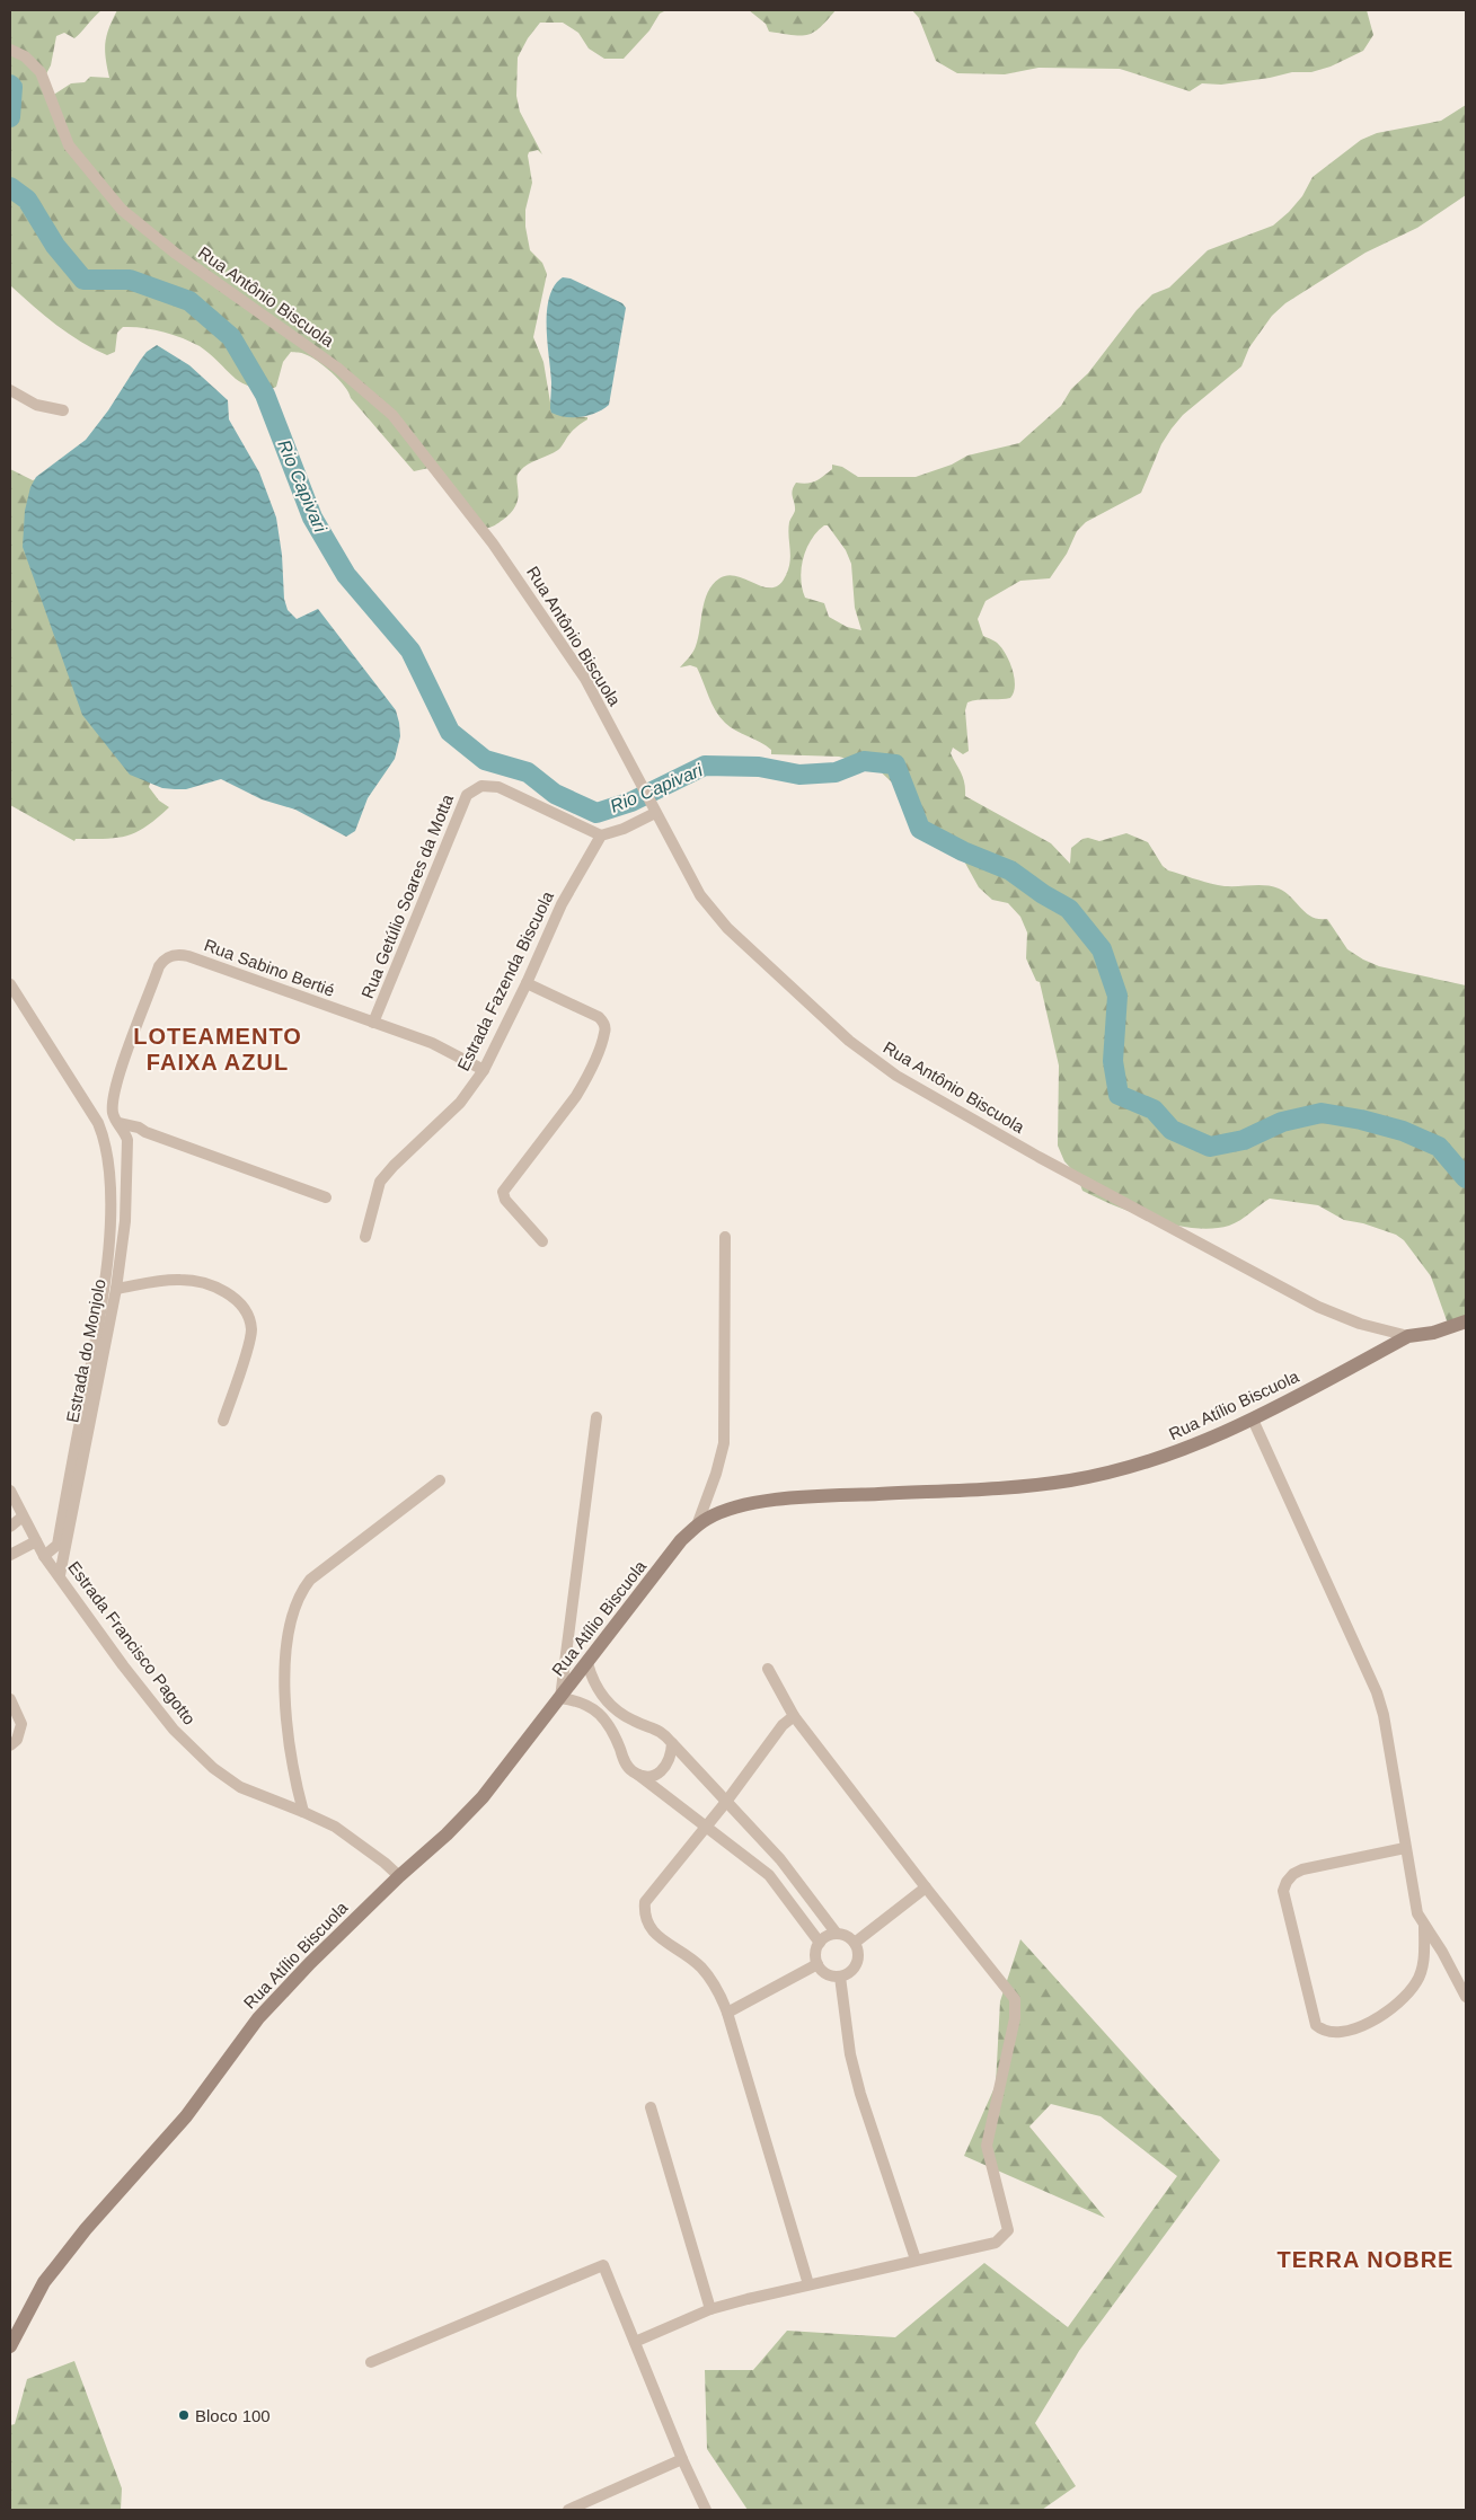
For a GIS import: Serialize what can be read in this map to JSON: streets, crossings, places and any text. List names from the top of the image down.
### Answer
{
  "streets": {
    "street": [
      "Rua Antônio Biscuola",
      "Rua Getúlio Soares da Motta",
      "Rua Sabino Bertié",
      "Estrada Fazenda Biscuola",
      "Estrada do Monjolo",
      "Rua Atílio Biscuola",
      "Estrada Francisco Pagotto"
    ]
  },
  "crossings": [
    ["Rua Antônio Biscuola", "Rua Atílio Biscuola"],
    ["Rua Getúlio Soares da Motta", "Rua Sabino Bertié"],
    ["Rua Getúlio Soares da Motta", "Estrada Fazenda Biscuola"],
    ["Rua Sabino Bertié", "Estrada Fazenda Biscuola"],
    ["Rua Sabino Bertié", "Estrada do Monjolo"],
    ["Estrada do Monjolo", "Estrada Francisco Pagotto"],
    ["Rua Atílio Biscuola", "Estrada Francisco Pagotto"]
  ],
  "districts": ["LOTEAMENTO FAIXA AZUL", "TERRA NOBRE"],
  "water": ["Rio Capivari"],
  "places": ["Bloco 100"]
}
